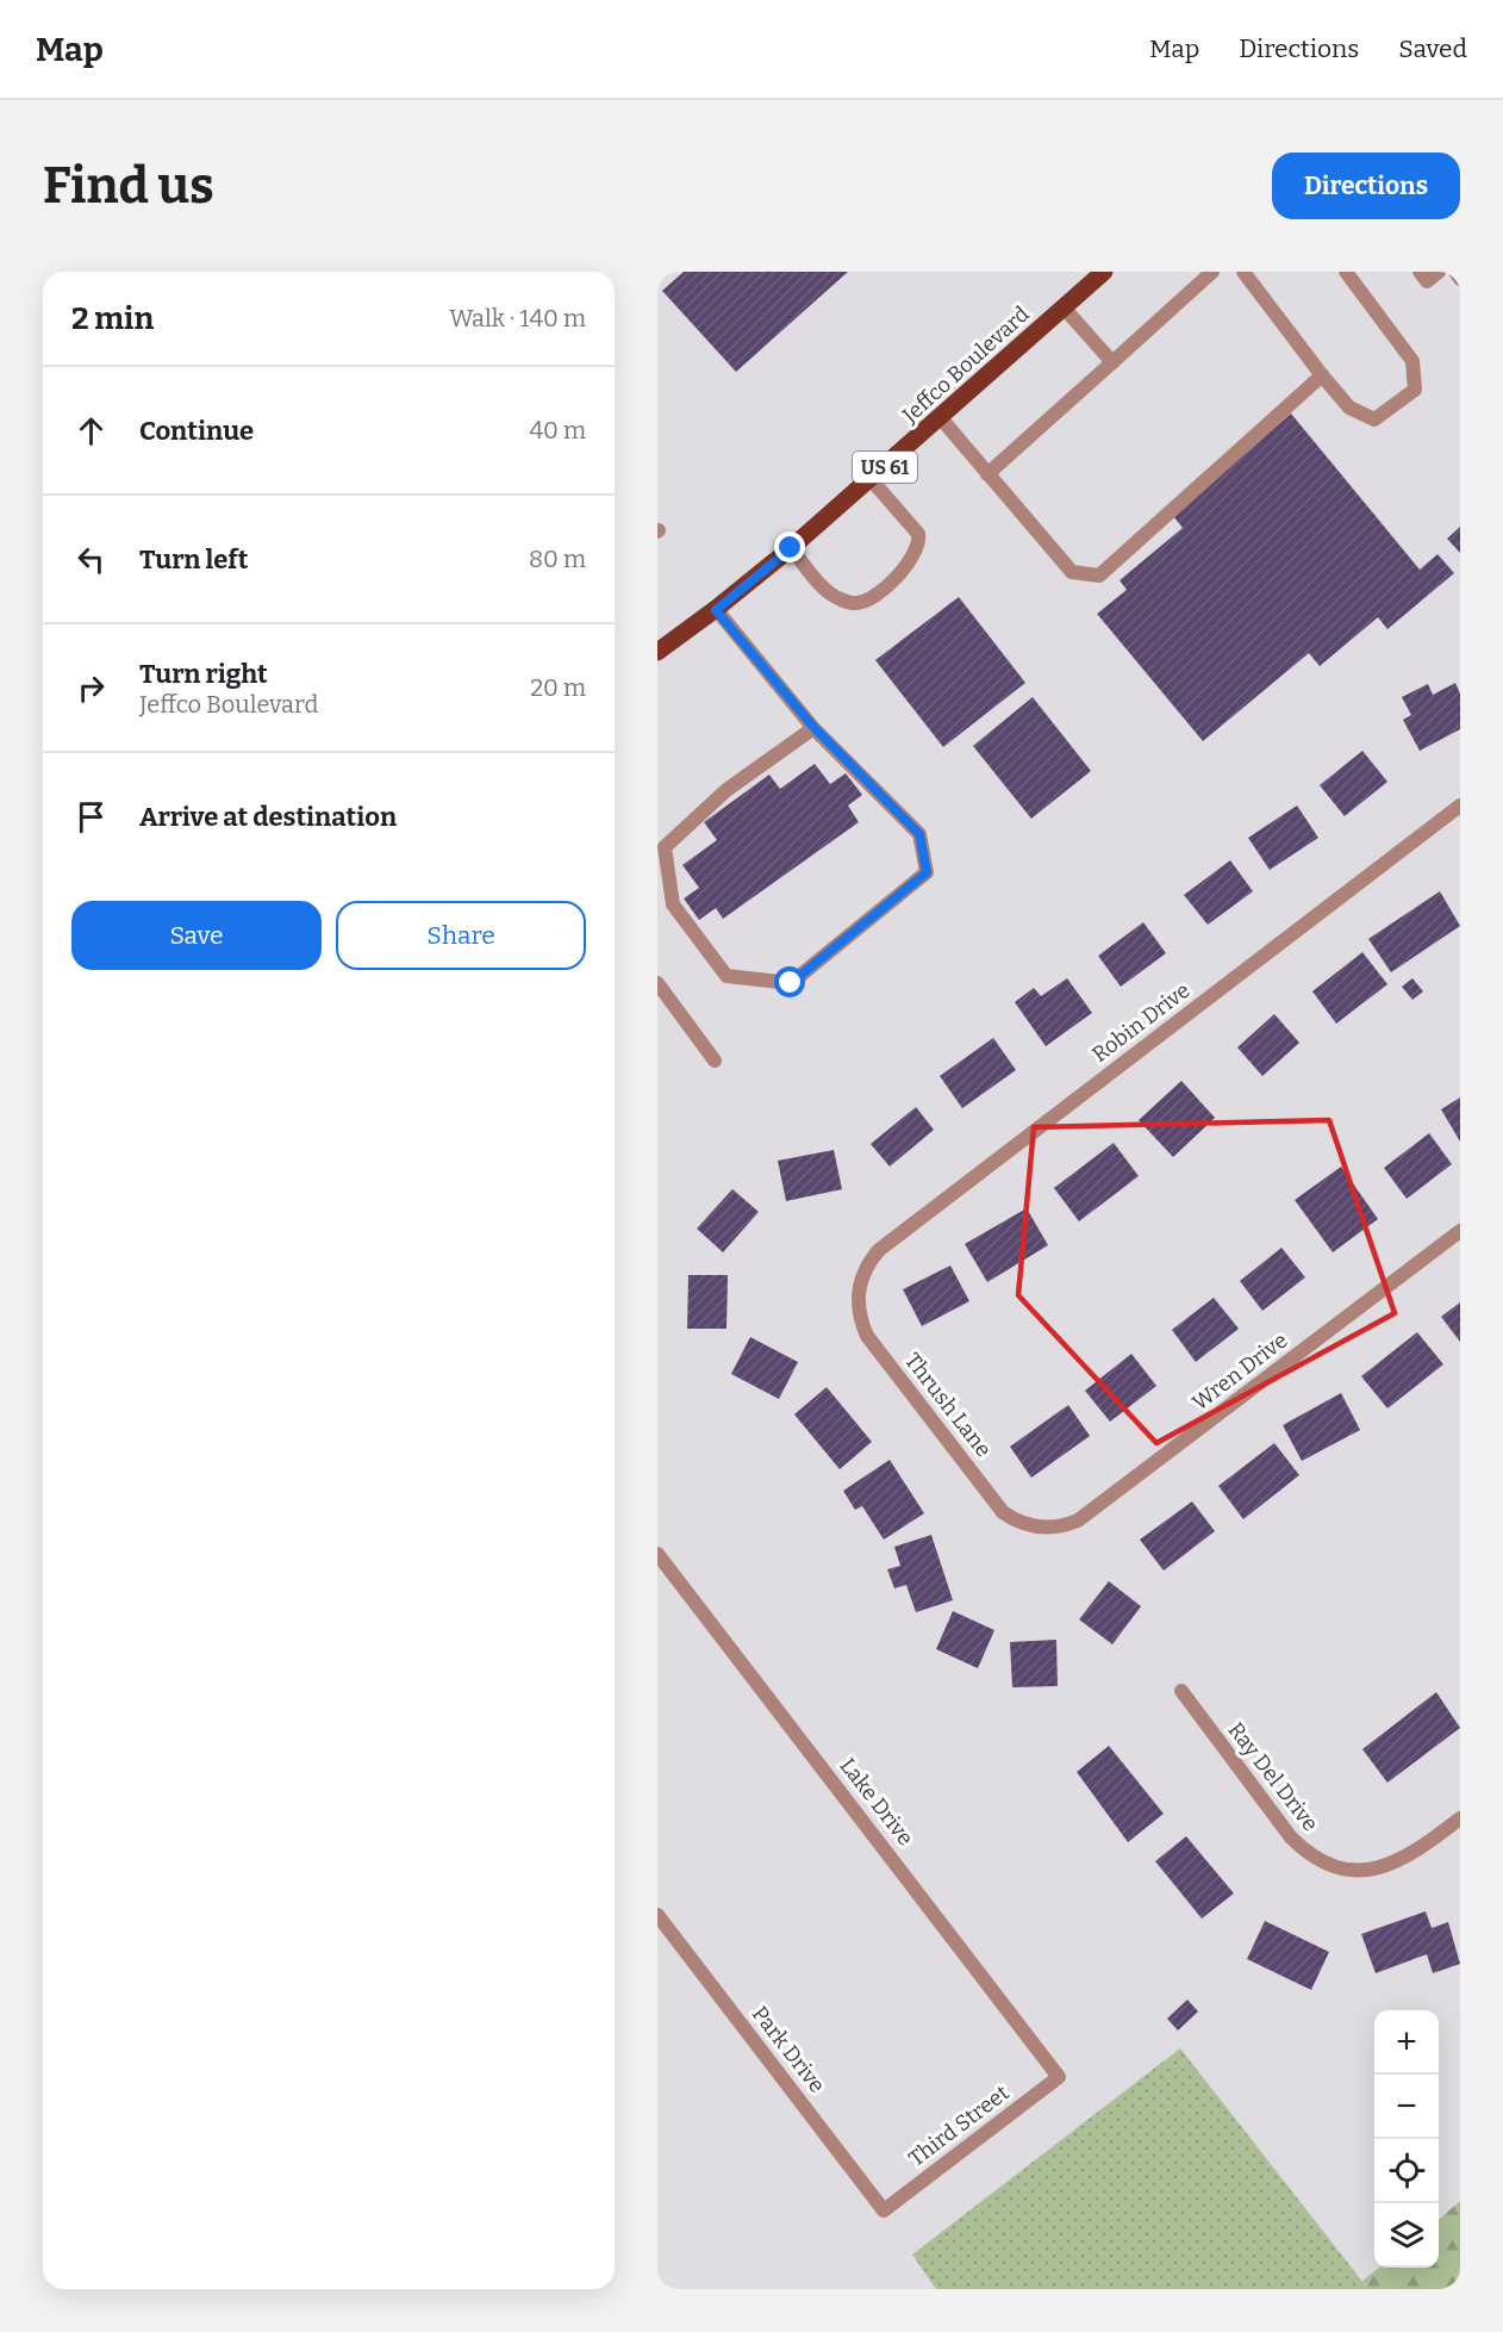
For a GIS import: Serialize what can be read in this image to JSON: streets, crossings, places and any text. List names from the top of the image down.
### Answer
{
  "streets": {
    "main road": ["Jeffco Boulevard", "US 61"],
    "street": [
      "Robin Drive",
      "Wren Drive",
      "Thrush Lane",
      "Ray Del Drive",
      "Lake Drive",
      "Park Drive",
      "Third Street"
    ]
  },
  "crossings": [
    ["Robin Drive", "Thrush Lane"],
    ["Wren Drive", "Thrush Lane"],
    ["Lake Drive", "Third Street"],
    ["Park Drive", "Third Street"]
  ],
  "page": {
    "header": "Map",
    "nav": ["Map", "Directions", "Saved"],
    "buttons": [
      "Directions",
      ["Save", "Share"]
    ],
    "title": "Find us",
    "heading": ["2 min", "Walk · 140 m"],
    "list": [
      ["Continue", "40 m"],
      ["Turn left", "80 m"],
      ["Turn right", "Jeffco Boulevard", "20 m"],
      "Arrive at destination"
    ],
    "map_buttons": ["+", "−"]
  }
}
